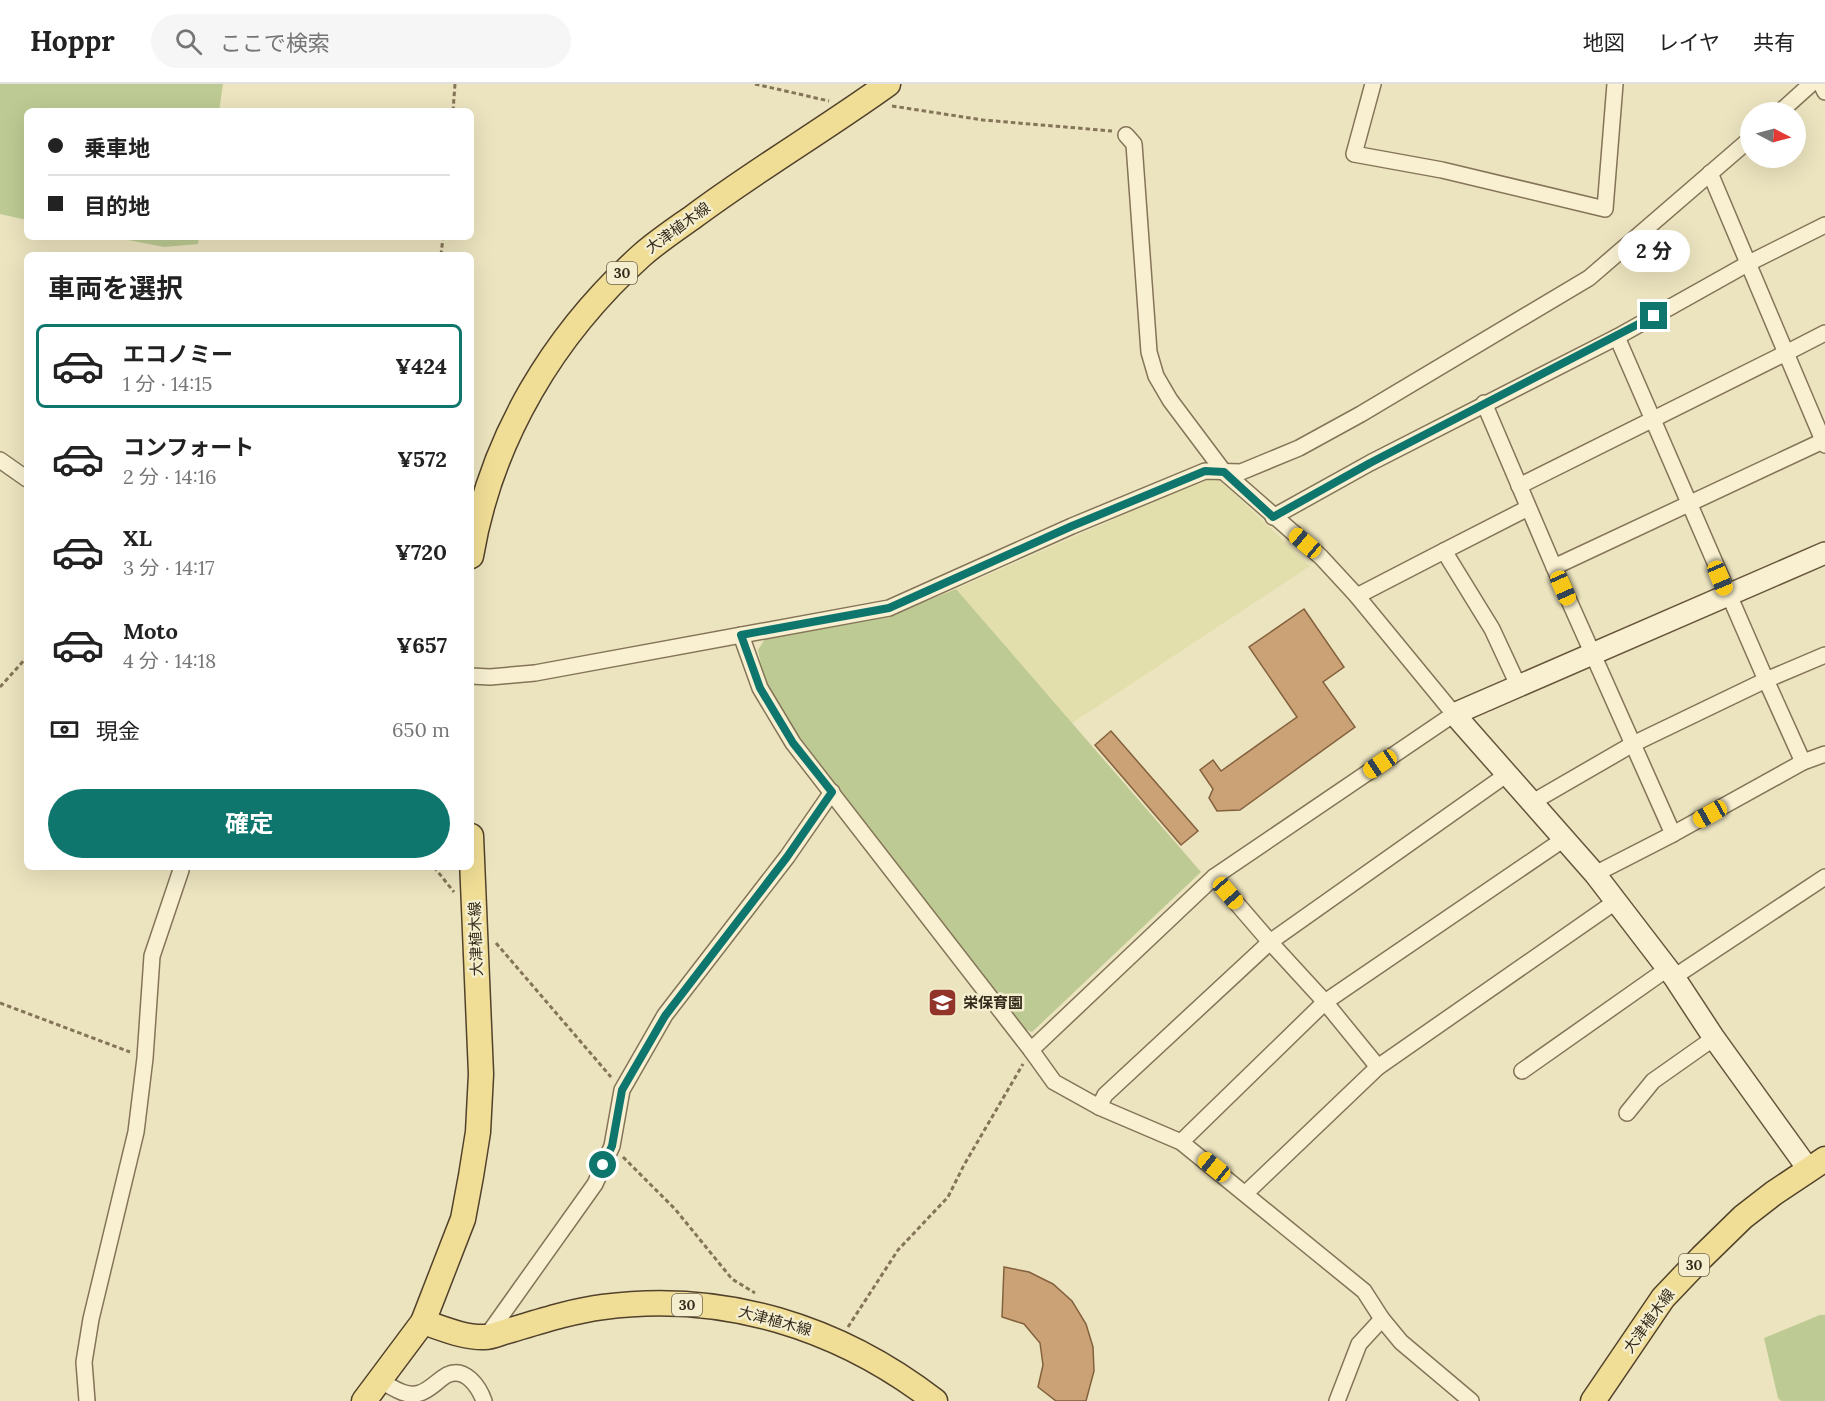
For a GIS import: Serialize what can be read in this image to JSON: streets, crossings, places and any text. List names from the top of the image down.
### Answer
{
  "streets": {
    "main road": ["大津植木線", "30"]
  },
  "places": {
    "school or university": ["栄保育園"]
  },
  "north": "right",
  "page": {
    "header": "Hoppr",
    "search": "ここで検索",
    "nav": ["地図", "レイヤ", "共有"],
    "banner": ["乗車地", "目的地"],
    "bubble": "2 分",
    "heading": "車両を選択",
    "list": [
      {
        "name": "エコノミー",
        "note": "1 分 · 14:15",
        "value": "¥424"
      },
      {
        "name": "コンフォート",
        "note": "2 分 · 14:16",
        "value": "¥572"
      },
      {
        "name": "XL",
        "note": "3 分 · 14:17",
        "value": "¥720"
      },
      {
        "name": "Moto",
        "note": "4 分 · 14:18",
        "value": "¥657"
      }
    ],
    "pay": ["現金", "650 m"],
    "buttons": "確定"
  }
}
